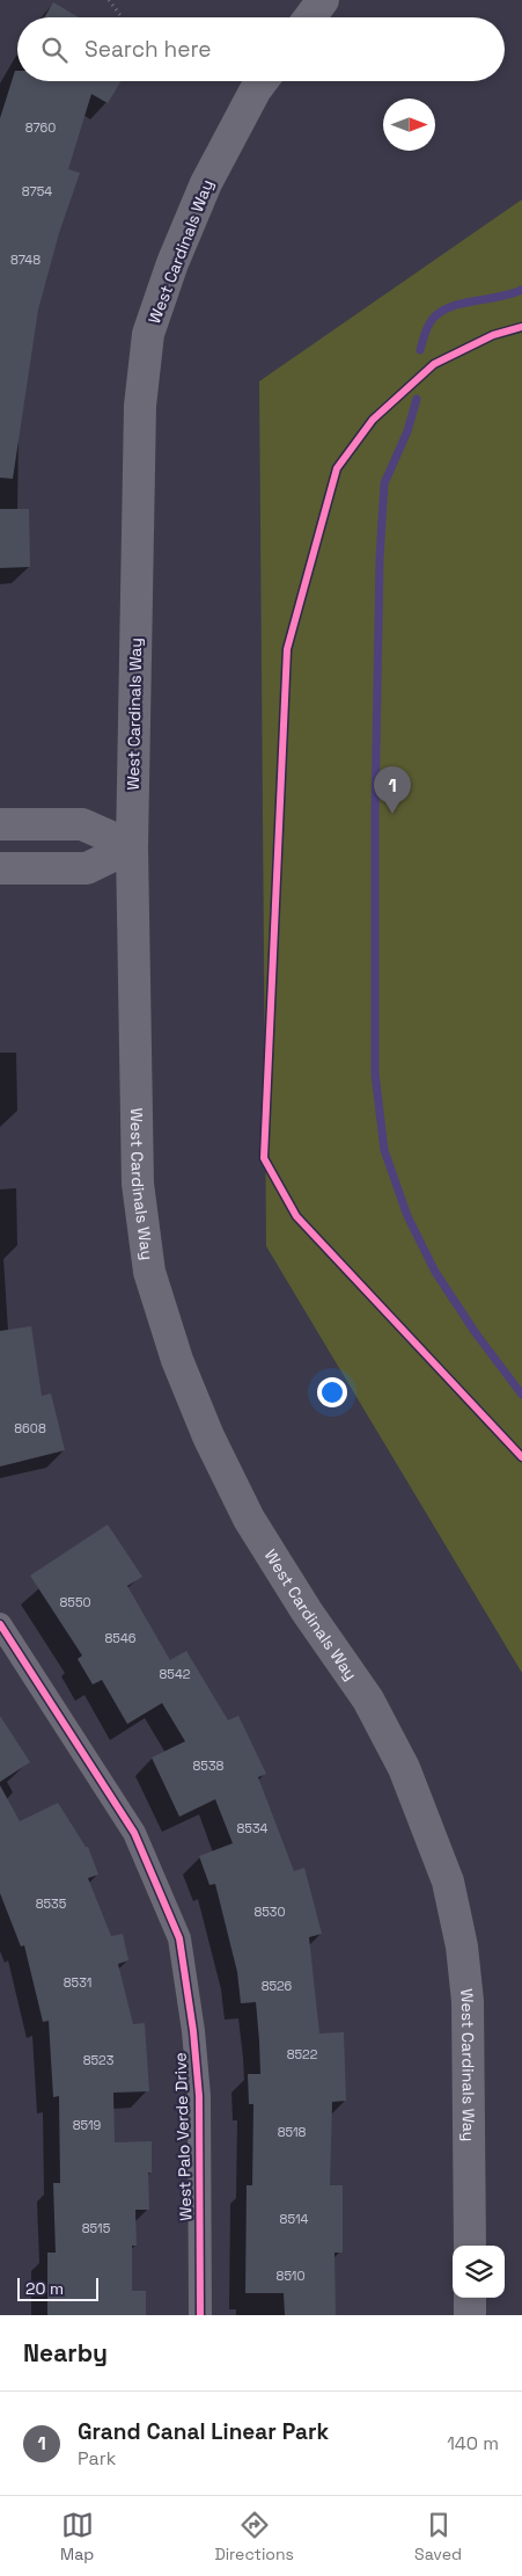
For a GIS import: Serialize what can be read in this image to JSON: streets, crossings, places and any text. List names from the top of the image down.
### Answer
{
  "streets": {
    "main road": ["West Cardinals Way"],
    "street": ["West Palo Verde Drive"]
  },
  "house_numbers": [
    "8760",
    "8754",
    "8748",
    "8608",
    "8550",
    "8546",
    "8542",
    "8538",
    "8534",
    "8535",
    "8530",
    "8531",
    "8526",
    "8522",
    "8523",
    "8519",
    "8518",
    "8514",
    "8515",
    "8510"
  ],
  "scale_bar": "20 m",
  "north": "right",
  "page": {
    "search": "Search here",
    "pins": "1",
    "scale": "20 m",
    "heading": "Nearby",
    "list": [
      {
        "mark": "1",
        "name": "Grand Canal Linear Park",
        "note": "Park",
        "value": "140 m"
      }
    ],
    "nav": ["Map", "Directions", "Saved"]
  }
}
